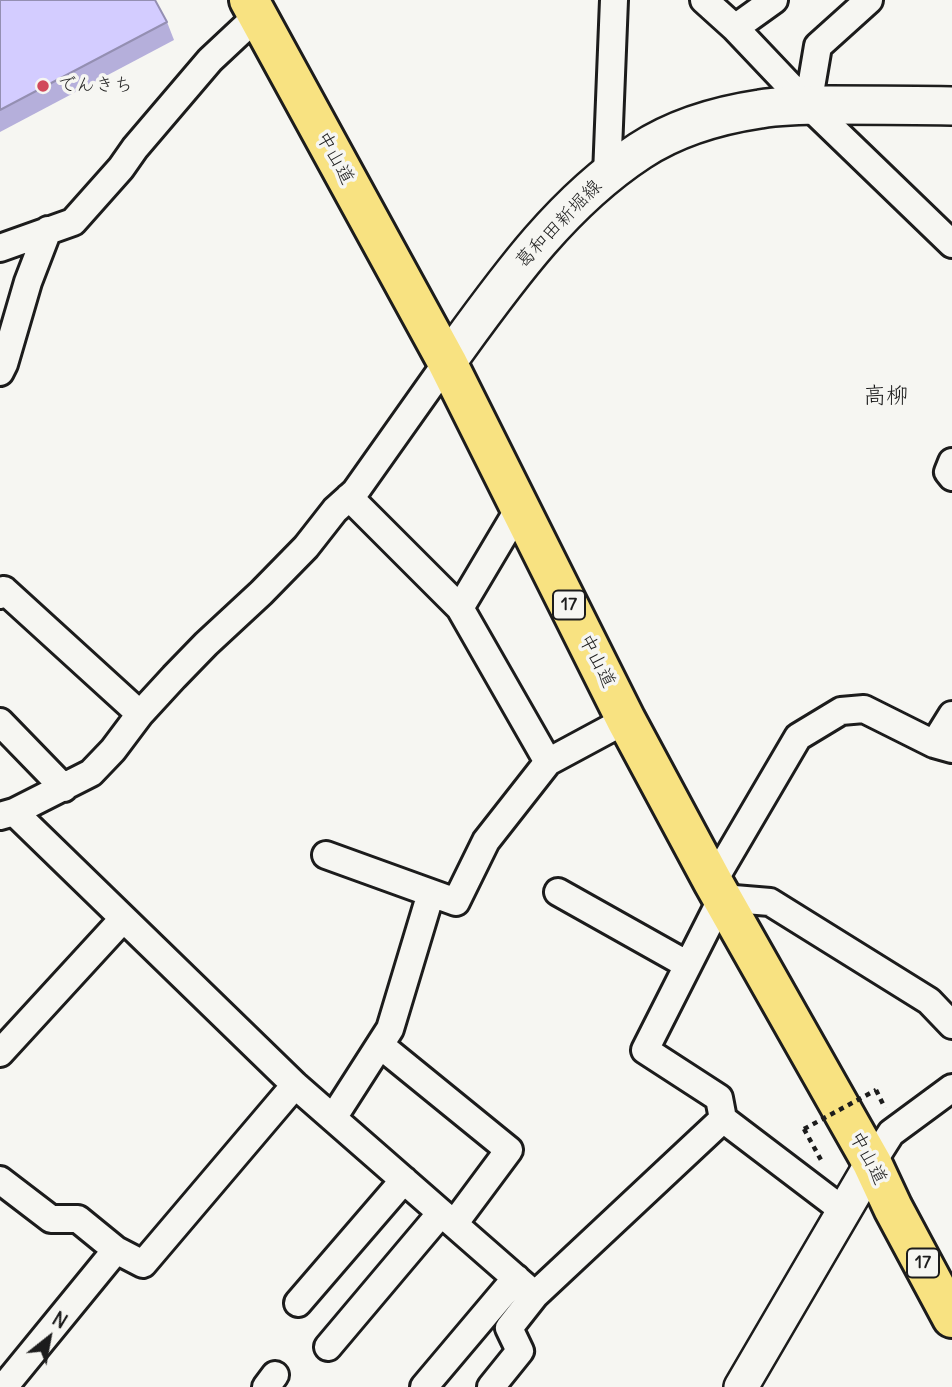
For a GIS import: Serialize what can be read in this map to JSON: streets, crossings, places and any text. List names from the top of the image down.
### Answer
{
  "streets": {
    "highway": ["中山道", "17"],
    "main road": ["葛和田新堀線"]
  },
  "crossings": [
    ["中山道", "葛和田新堀線"]
  ],
  "districts": ["高柳"],
  "places": ["でんきち"],
  "north": "top right"
}
